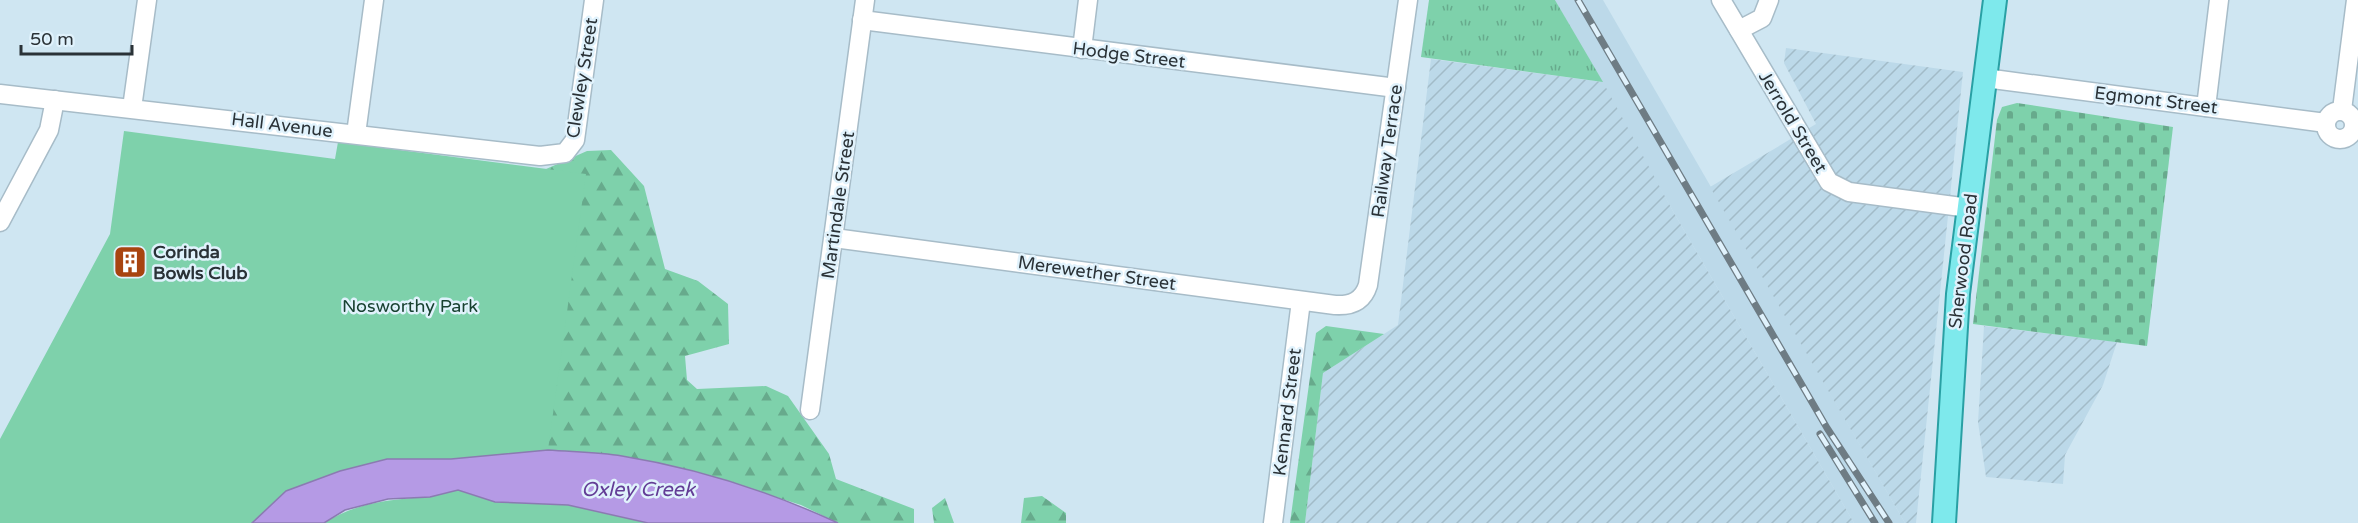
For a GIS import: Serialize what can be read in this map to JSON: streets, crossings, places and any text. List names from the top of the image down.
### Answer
{
  "streets": {
    "main road": ["Sherwood Road"],
    "street": [
      "Hodge Street",
      "Clewley Street",
      "Egmont Street",
      "Jerrold Street",
      "Hall Avenue",
      "Railway Terrace",
      "Martindale Street",
      "Merewether Street",
      "Kennard Street"
    ]
  },
  "crossings": [
    ["Hodge Street", "Railway Terrace"],
    ["Hodge Street", "Martindale Street"],
    ["Clewley Street", "Hall Avenue"],
    ["Egmont Street", "Sherwood Road"],
    ["Jerrold Street", "Sherwood Road"],
    ["Railway Terrace", "Merewether Street"],
    ["Martindale Street", "Merewether Street"],
    ["Merewether Street", "Kennard Street"]
  ],
  "water": ["Oxley Creek"],
  "parks": ["Nosworthy Park"],
  "places": {
    "building": ["Corinda Bowls Club"]
  },
  "scale_bar": "50 m"
}
